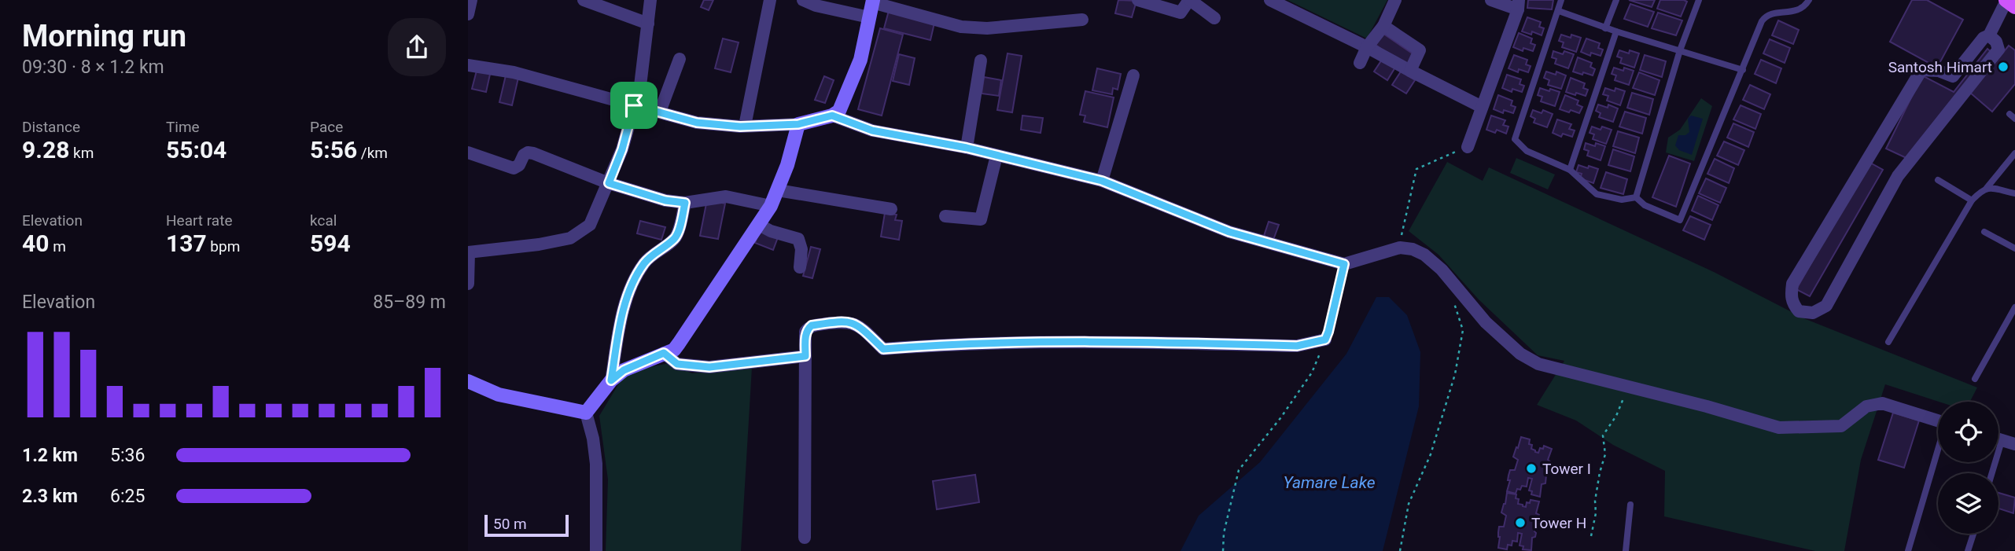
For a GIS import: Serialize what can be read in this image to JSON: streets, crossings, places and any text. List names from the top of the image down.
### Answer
{
  "water": ["Yamare Lake"],
  "places": ["Santosh Himart", "Tower I", "Tower H"],
  "scale_bar": "50 m",
  "page": {
    "heading": ["Morning run", "09:30 · 8 × 1.2 km"],
    "stats": [
      ["Distance", "9.28 km"],
      ["Time", "55:04"],
      ["Pace", "5:56 /km"],
      ["Elevation", "40 m"],
      ["Heart rate", "137 bpm"],
      ["kcal", "594"]
    ],
    "chart": ["Elevation", "85–89 m"],
    "list": [
      {
        "name": "1.2 km",
        "note": "5:36"
      },
      {
        "name": "2.3 km",
        "note": "6:25"
      }
    ],
    "scale": "50 m"
  }
}
